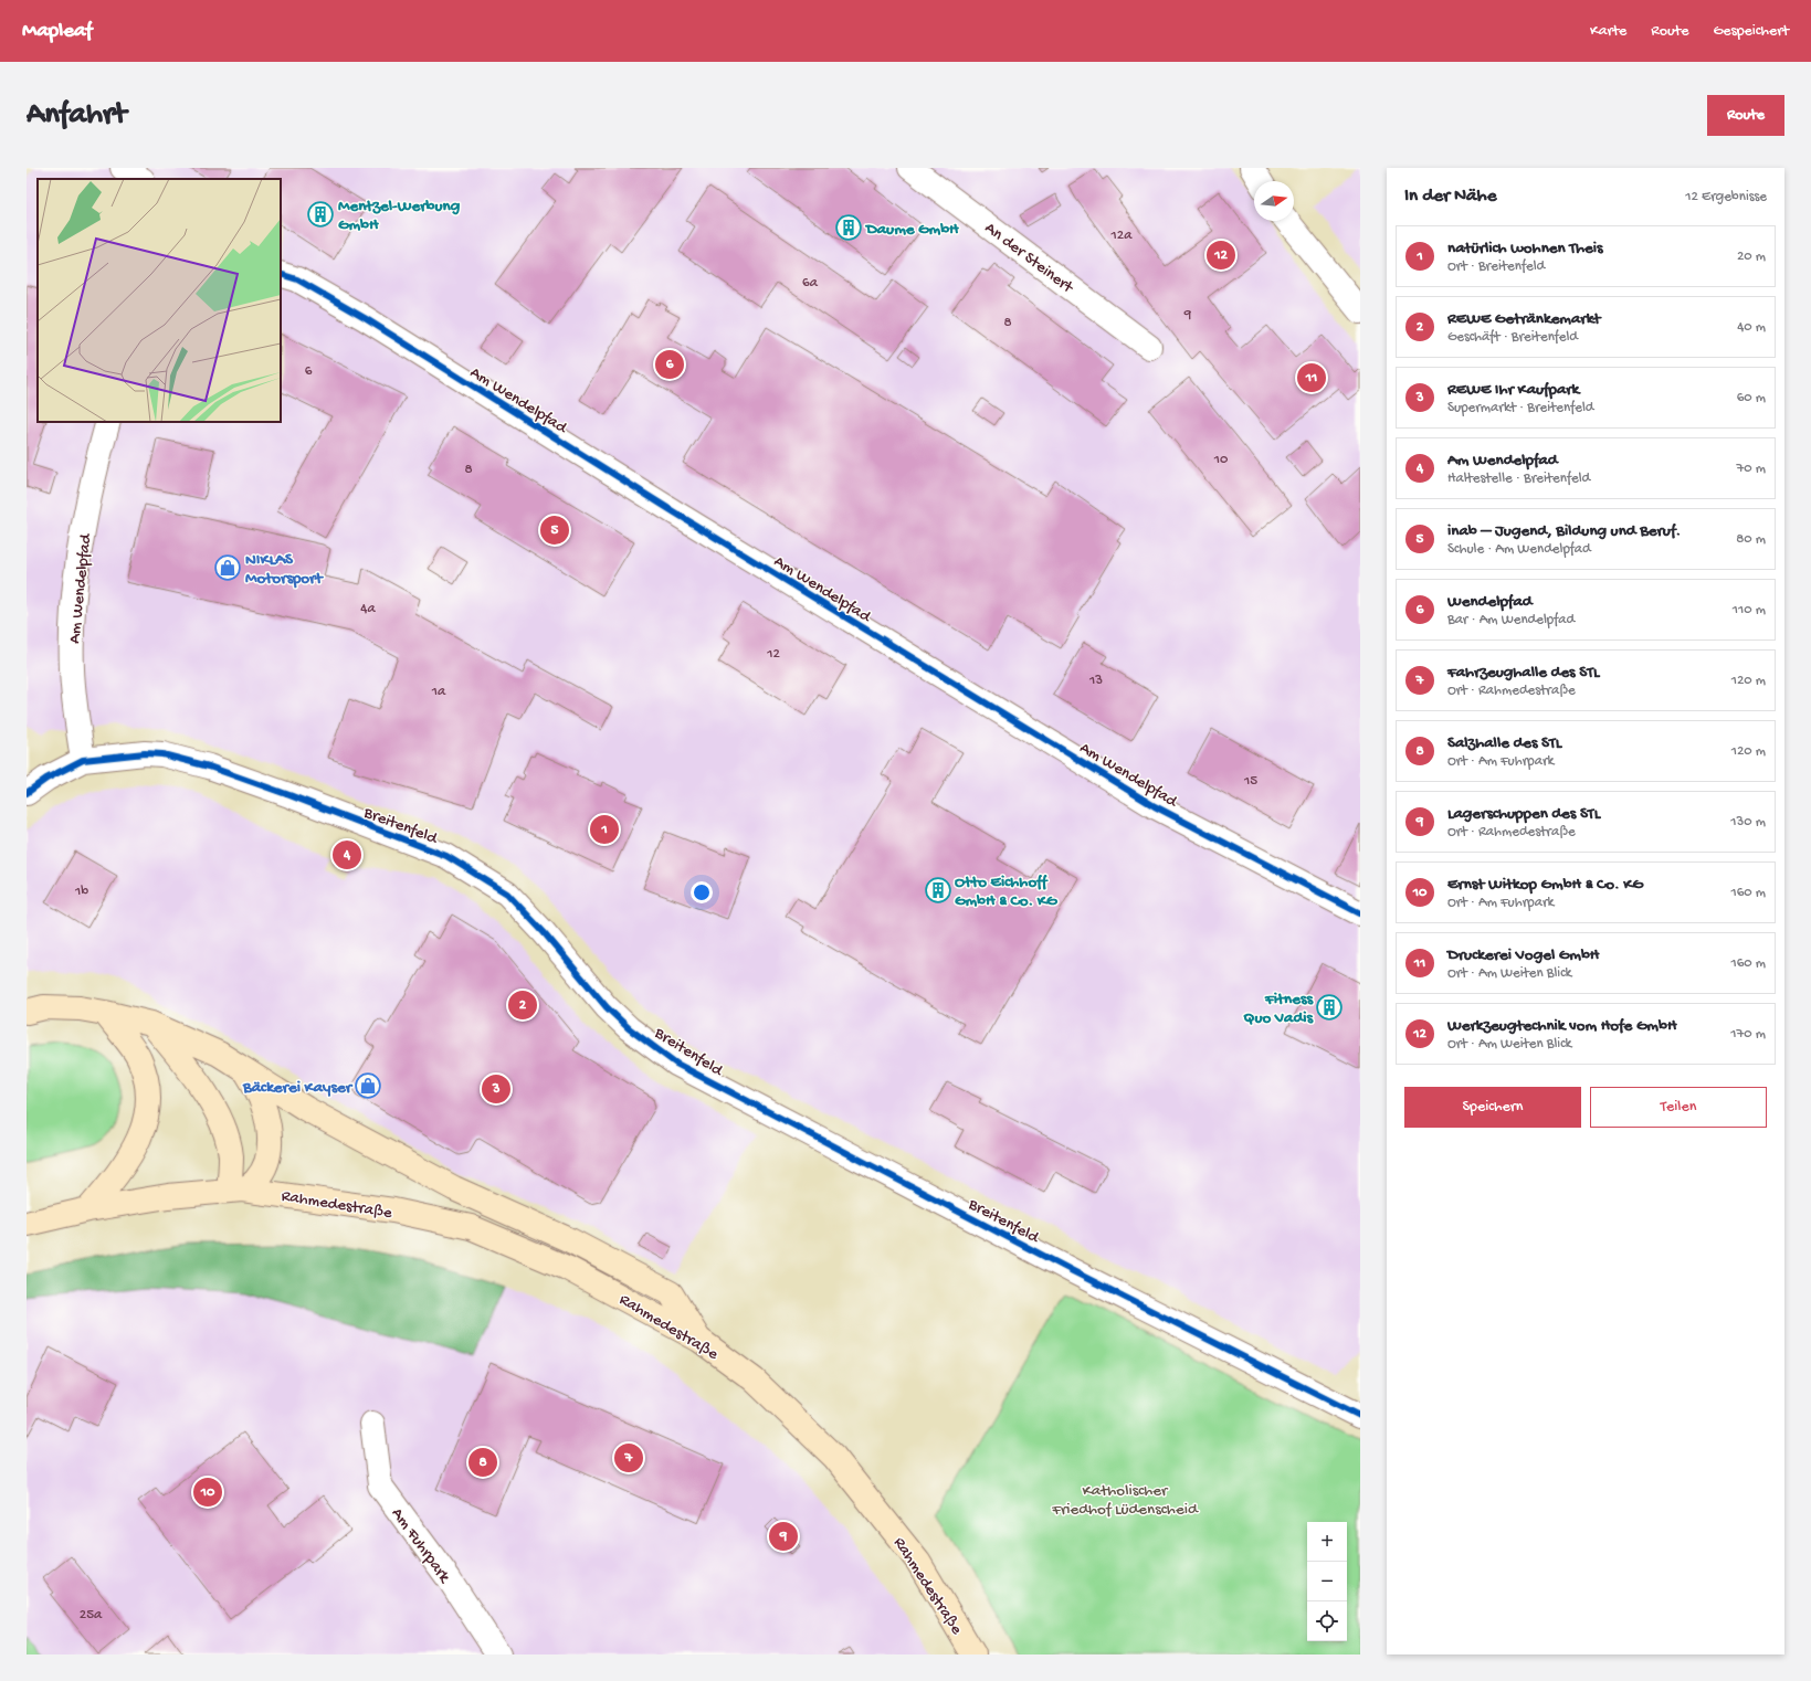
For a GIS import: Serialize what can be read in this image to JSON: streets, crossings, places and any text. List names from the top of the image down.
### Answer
{
  "streets": {
    "main road": ["Rahmedestraße"],
    "street": [
      "An der Steinert",
      "Am Wendelpfad",
      "Breitenfeld",
      "Am Fuhrpark"
    ]
  },
  "crossings": [
    ["Am Wendelpfad", "Breitenfeld"]
  ],
  "parks": ["Katholischer Friedhof Lüdenscheid"],
  "places": {
    "building": [
      "Mentzel-Werbung GmbH",
      "Daume GmbH",
      "Otto Eichhoff GmbH & Co. KG",
      "Fitness Quo Vadis"
    ],
    "shop": ["NIKLAS Motorsport", "Bäckerei Kayser"]
  },
  "house_numbers": [
    "12a",
    "6a",
    "9",
    "8",
    "6",
    "10",
    "8",
    "4a",
    "12",
    "13",
    "1a",
    "15",
    "1b",
    "25a"
  ],
  "north": "right",
  "page": {
    "header": "Mapleaf",
    "nav": ["Karte", "Route", "Gespeichert"],
    "buttons": [
      "Route",
      ["Speichern", "Teilen"]
    ],
    "title": "Anfahrt",
    "heading": ["In der Nähe", "12 Ergebnisse"],
    "list": [
      {
        "mark": "1",
        "name": "natürlich wohnen Theis",
        "note": "Ort · Breitenfeld",
        "value": "20 m"
      },
      {
        "mark": "2",
        "name": "REWE Getränkemarkt",
        "note": "Geschäft · Breitenfeld",
        "value": "40 m"
      },
      {
        "mark": "3",
        "name": "REWE Ihr Kaufpark",
        "note": "Supermarkt · Breitenfeld",
        "value": "60 m"
      },
      {
        "mark": "4",
        "name": "Am Wendelpfad",
        "note": "Haltestelle · Breitenfeld",
        "value": "70 m"
      },
      {
        "mark": "5",
        "name": "inab – Jugend, Bildung und Beruf.",
        "note": "Schule · Am Wendelpfad",
        "value": "80 m"
      },
      {
        "mark": "6",
        "name": "Wendelpfad",
        "note": "Bar · Am Wendelpfad",
        "value": "110 m"
      },
      {
        "mark": "7",
        "name": "Fahrzeughalle des STL",
        "note": "Ort · Rahmedestraße",
        "value": "120 m"
      },
      {
        "mark": "8",
        "name": "Salzhalle des STL",
        "note": "Ort · Am Fuhrpark",
        "value": "120 m"
      },
      {
        "mark": "9",
        "name": "Lagerschuppen des STL",
        "note": "Ort · Rahmedestraße",
        "value": "130 m"
      },
      {
        "mark": "10",
        "name": "Ernst Witkop GmbH & Co. KG",
        "note": "Ort · Am Fuhrpark",
        "value": "160 m"
      },
      {
        "mark": "11",
        "name": "Druckerei Vogel GmbH",
        "note": "Ort · Am Weiten Blick",
        "value": "160 m"
      },
      {
        "mark": "12",
        "name": "Werkzeugtechnik vom Hofe GmbH",
        "note": "Ort · Am Weiten Blick",
        "value": "170 m"
      }
    ],
    "pins": [
      "12",
      "6",
      "11",
      "5",
      "1",
      "4",
      "2",
      "3",
      "7",
      "8",
      "10",
      "9"
    ],
    "map_buttons": ["+", "−"]
  }
}
